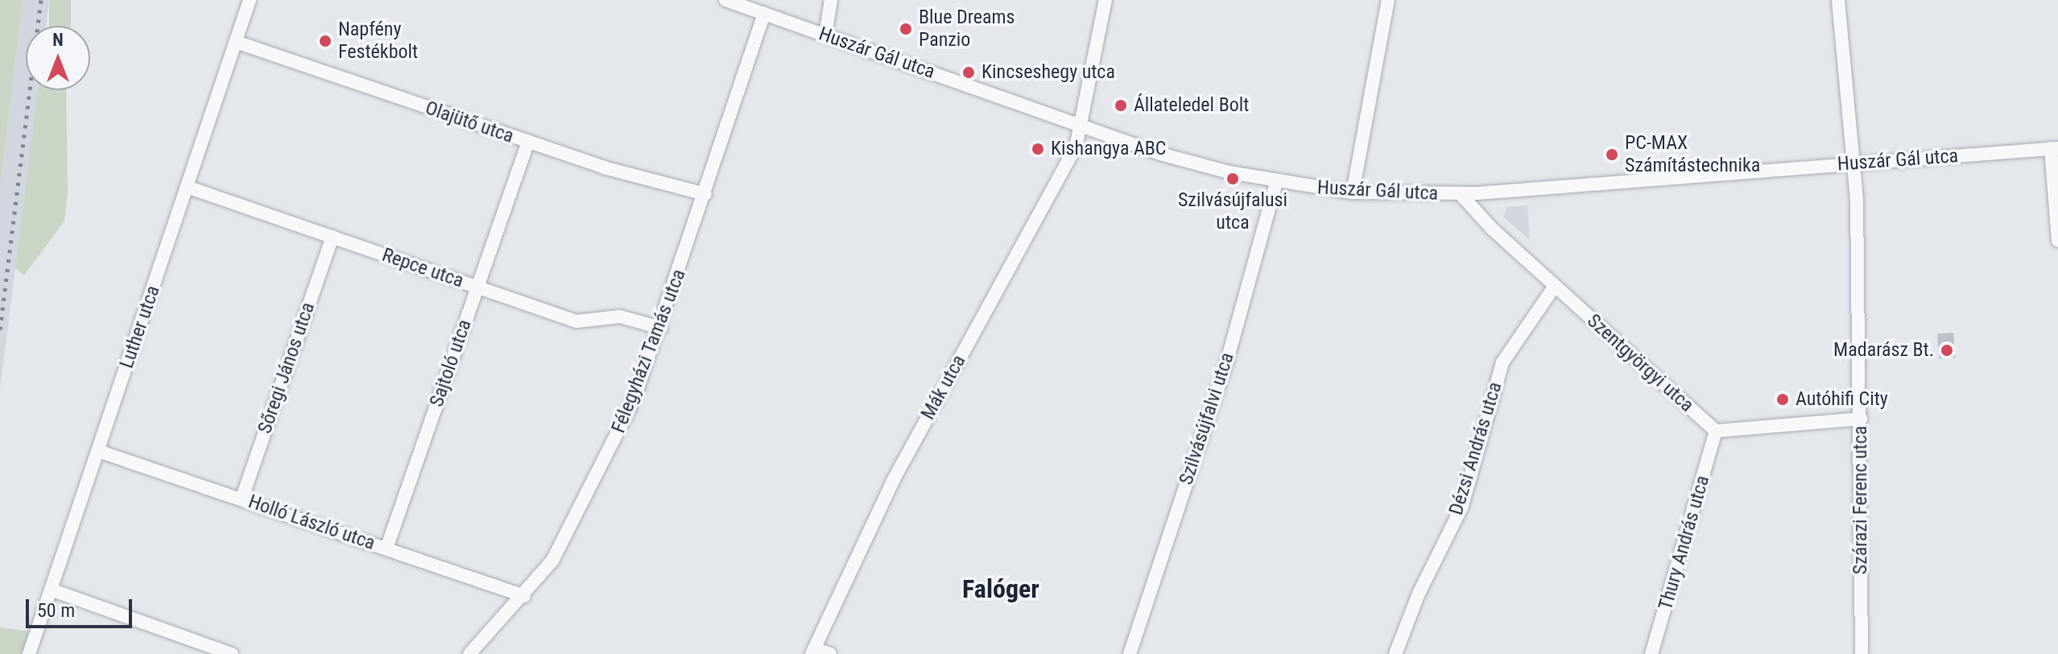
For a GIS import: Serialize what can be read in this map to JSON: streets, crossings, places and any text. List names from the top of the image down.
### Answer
{
  "streets": {
    "street": [
      "Huszár Gál utca",
      "Olajütő utca",
      "Repce utca",
      "Luther utca",
      "Félegyházi Tamás utca",
      "Sajtoló utca",
      "Szentgyörgyi utca",
      "Sőregi János utca",
      "Mák utca",
      "Szilvásújfalvi utca",
      "Dézsi András utca",
      "Szárazi Ferenc utca",
      "Holló László utca",
      "Thury András utca"
    ]
  },
  "crossings": [
    ["Huszár Gál utca", "Félegyházi Tamás utca"],
    ["Huszár Gál utca", "Szentgyörgyi utca"],
    ["Huszár Gál utca", "Mák utca"],
    ["Huszár Gál utca", "Szilvásújfalvi utca"],
    ["Huszár Gál utca", "Szárazi Ferenc utca"],
    ["Olajütő utca", "Luther utca"],
    ["Olajütő utca", "Félegyházi Tamás utca"],
    ["Olajütő utca", "Sajtoló utca"],
    ["Repce utca", "Luther utca"],
    ["Repce utca", "Félegyházi Tamás utca"],
    ["Repce utca", "Sajtoló utca"],
    ["Repce utca", "Sőregi János utca"],
    ["Luther utca", "Holló László utca"],
    ["Félegyházi Tamás utca", "Holló László utca"],
    ["Sajtoló utca", "Holló László utca"],
    ["Szentgyörgyi utca", "Dézsi András utca"],
    ["Szentgyörgyi utca", "Thury András utca"],
    ["Sőregi János utca", "Holló László utca"]
  ],
  "districts": ["Falóger"],
  "places": [
    "Blue Dreams Panzio",
    "Napfény Festékbolt",
    "Kincseshegy utca",
    "Állateledel Bolt",
    "Kishangya ABC",
    "PC-MAX Számítástechnika",
    "Szilvásújfalusi utca",
    "Madarász Bt.",
    "Autóhifi City"
  ],
  "scale_bar": "50 m",
  "north": "top"
}
